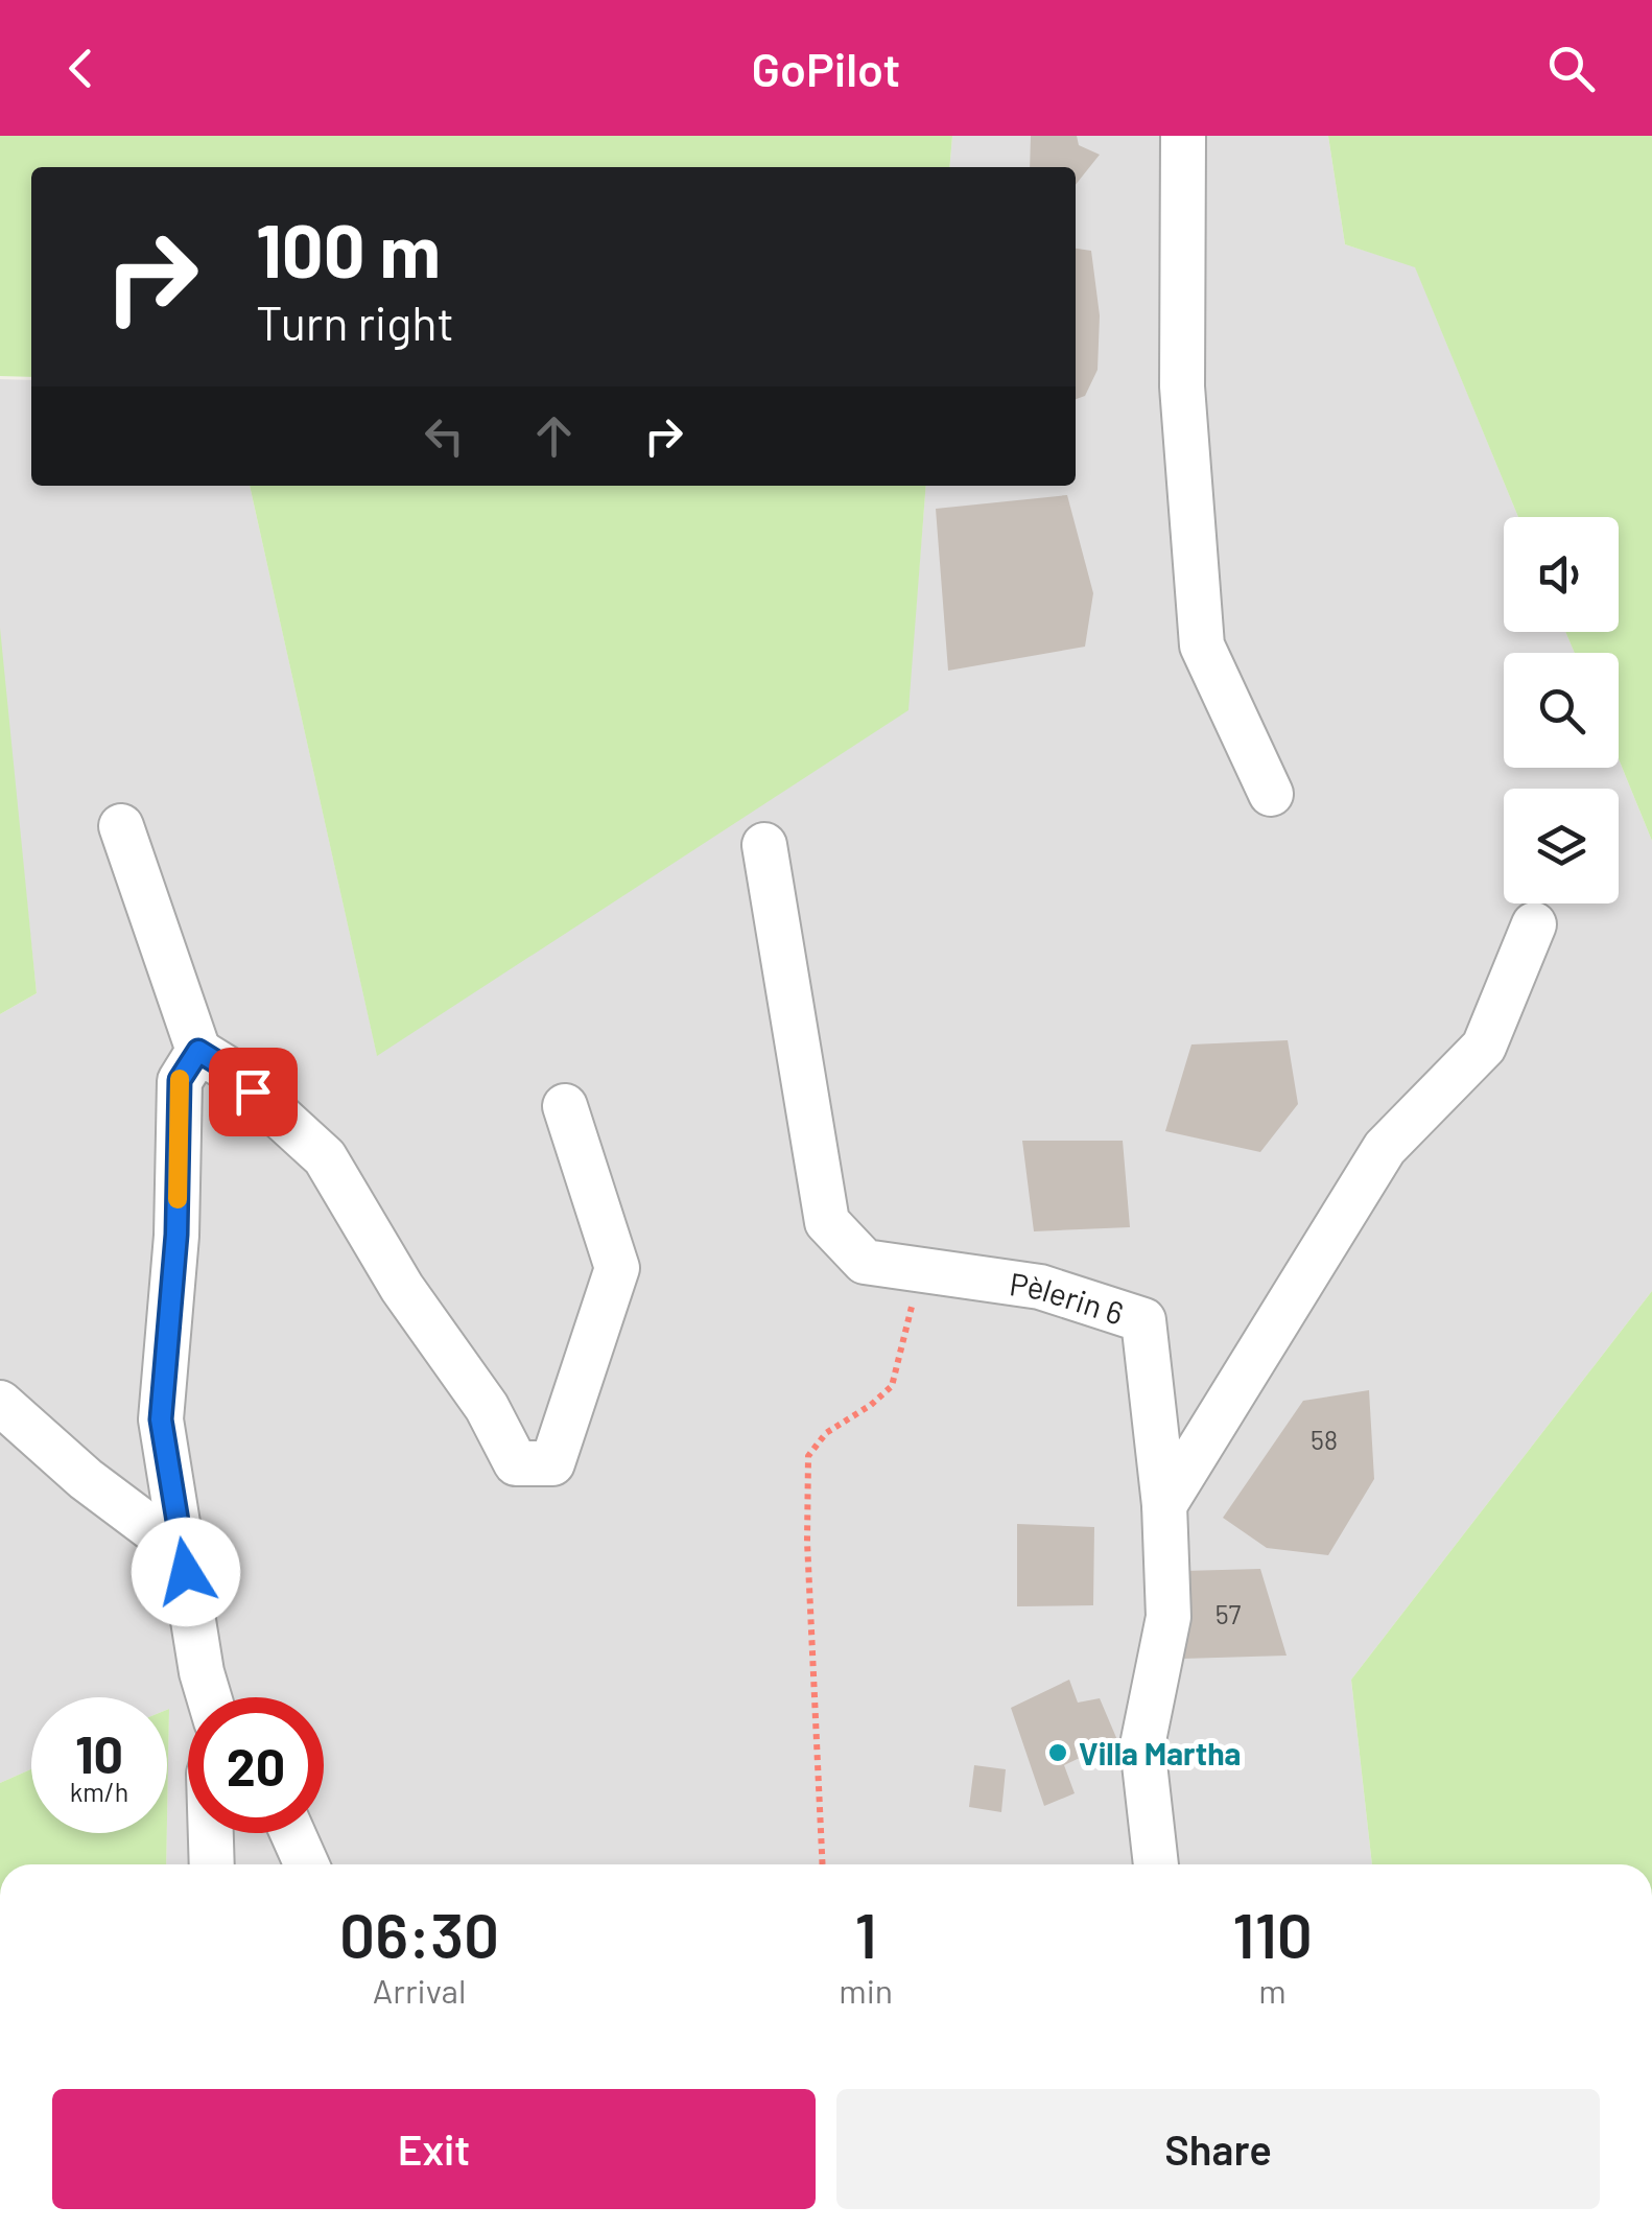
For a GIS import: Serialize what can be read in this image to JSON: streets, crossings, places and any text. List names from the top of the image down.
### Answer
{
  "streets": {
    "street": ["Pèlerin 6"]
  },
  "places": ["Villa Martha"],
  "house_numbers": ["58", "57"],
  "page": {
    "header": "GoPilot",
    "turn": ["100 m", "Turn right"],
    "speed": "10 km/h",
    "limit": "20",
    "eta": [
      "06:30",
      "Arrival",
      "1",
      "min",
      "110",
      "m"
    ],
    "buttons": ["Exit", "Share"]
  }
}
